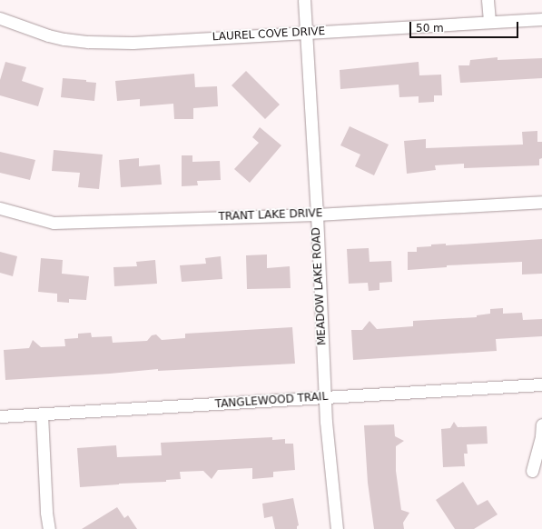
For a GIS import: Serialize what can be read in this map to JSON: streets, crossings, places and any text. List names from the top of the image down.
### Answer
{
  "streets": {
    "street": [
      "LAUREL COVE DRIVE",
      "TRANT LAKE DRIVE",
      "MEADOW LAKE ROAD",
      "TANGLEWOOD TRAIL"
    ]
  },
  "crossings": [
    ["LAUREL COVE DRIVE", "MEADOW LAKE ROAD"],
    ["TRANT LAKE DRIVE", "MEADOW LAKE ROAD"],
    ["MEADOW LAKE ROAD", "TANGLEWOOD TRAIL"]
  ],
  "scale_bar": "50 m"
}
